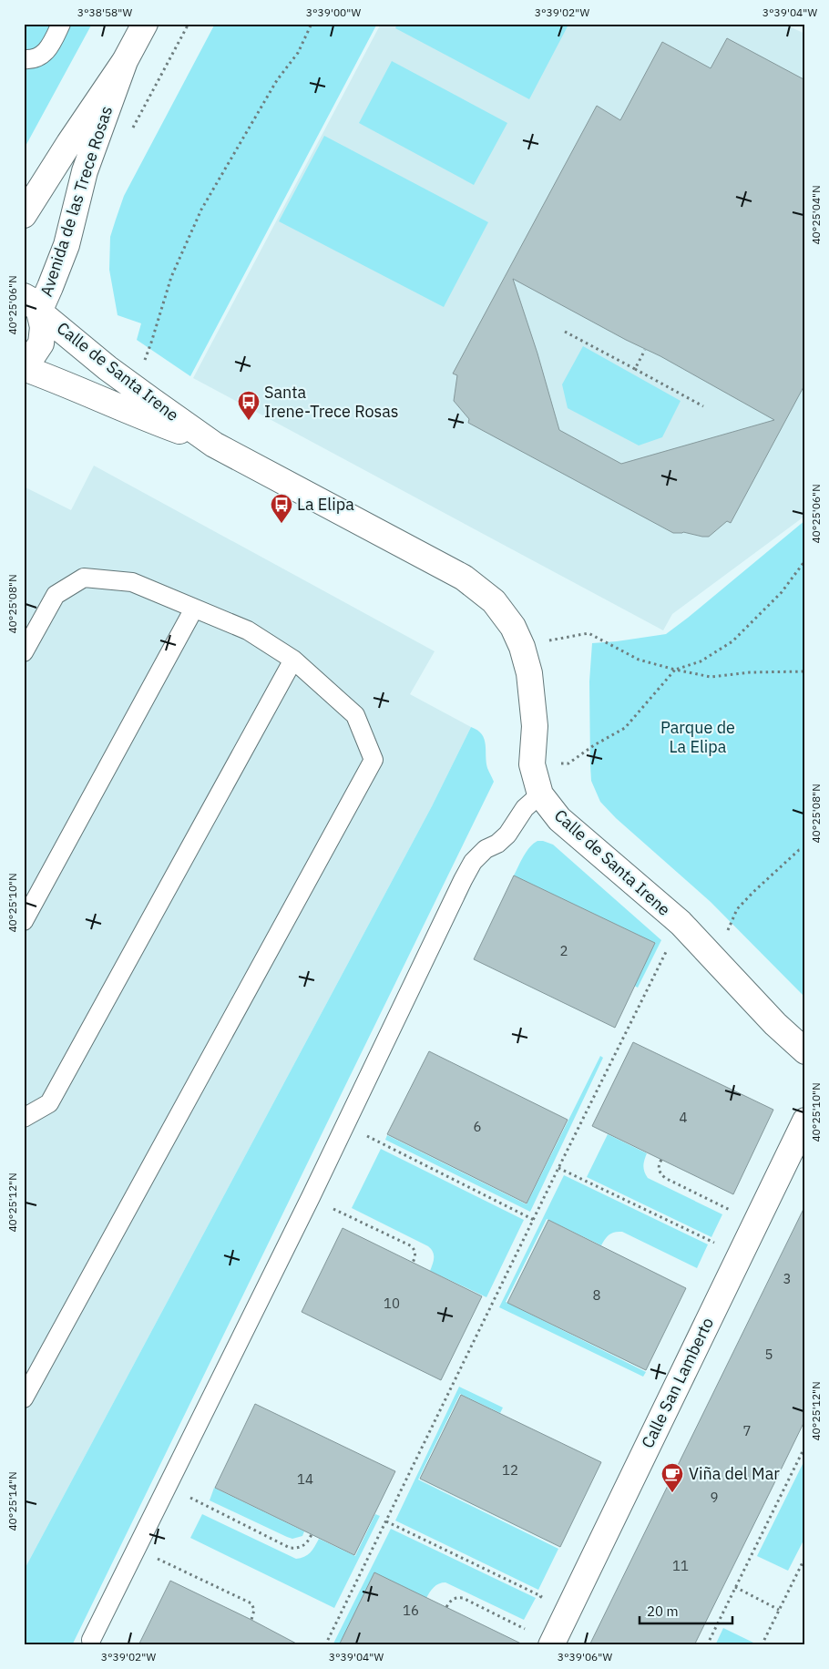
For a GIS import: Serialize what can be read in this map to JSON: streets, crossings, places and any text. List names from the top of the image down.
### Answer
{
  "streets": {
    "street": ["Avenida de las Trece Rosas", "Calle de Santa Irene", "Calle San Lamberto"]
  },
  "crossings": [
    ["Avenida de las Trece Rosas", "Calle de Santa Irene"]
  ],
  "parks": ["Parque de La Elipa"],
  "places": {
    "bus stop": ["Santa Irene-Trece Rosas", "La Elipa"],
    "cafe": ["Viña del Mar"]
  },
  "house_numbers": [
    "2",
    "4",
    "6",
    "3",
    "8",
    "10",
    "5",
    "7",
    "12",
    "14",
    "9",
    "11",
    "16"
  ],
  "scale_bar": "20 m",
  "coordinates": [
    "3°38'58\"W",
    "3°39'00\"W",
    "3°39'02\"W",
    "3°39'04\"W",
    "40°25'04\"N",
    "40°25'06\"N",
    "40°25'08\"N",
    "40°25'10\"N",
    "40°25'12\"N",
    "40°25'14\"N",
    "3°39'06\"W"
  ]
}
